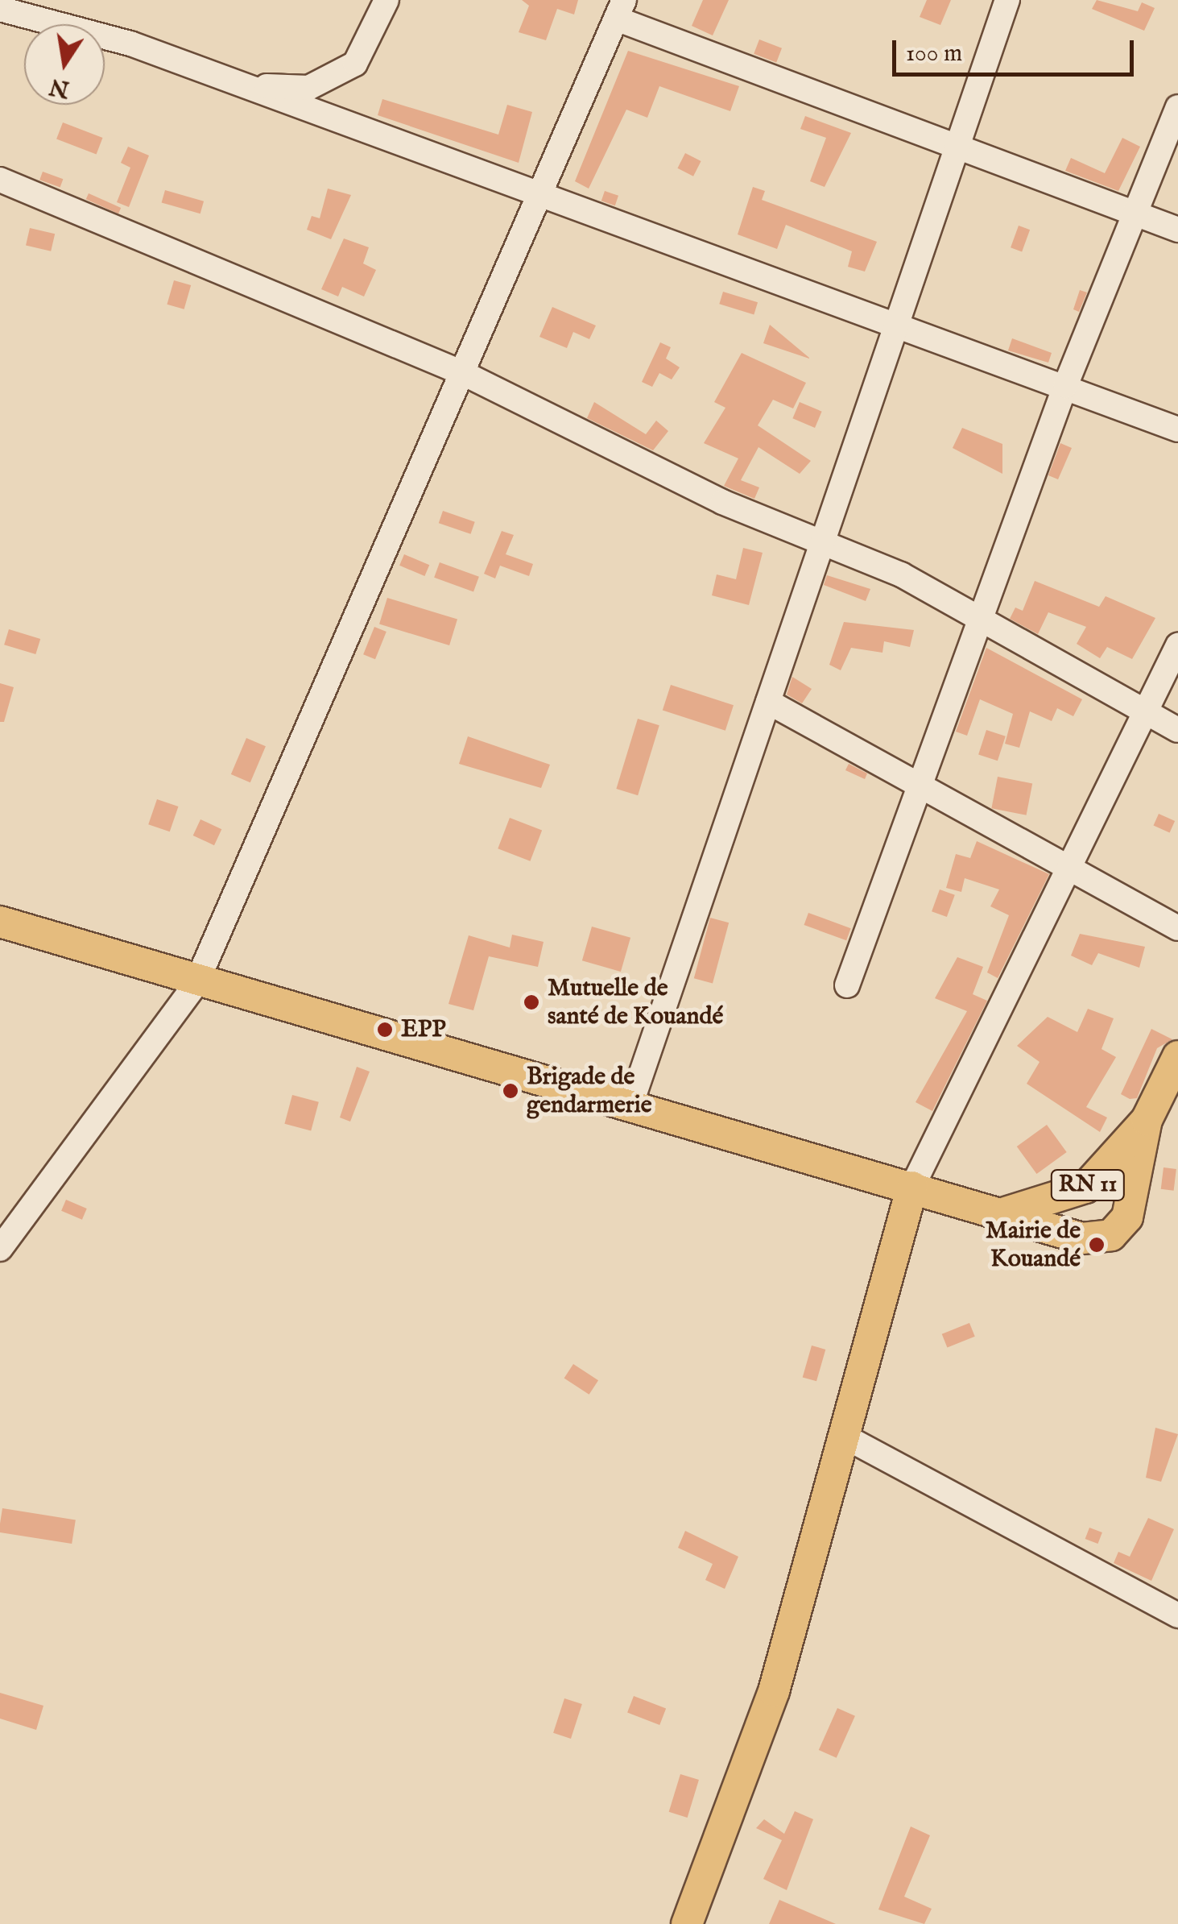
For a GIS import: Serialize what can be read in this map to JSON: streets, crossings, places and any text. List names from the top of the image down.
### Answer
{
  "streets": {
    "main road": ["RN 11"]
  },
  "places": [
    "Mutuelle de santé de Kouandé",
    "EPP",
    "Brigade de gendarmerie",
    "Mairie de Kouandé"
  ],
  "scale_bar": "100 m",
  "north": "bottom"
}
